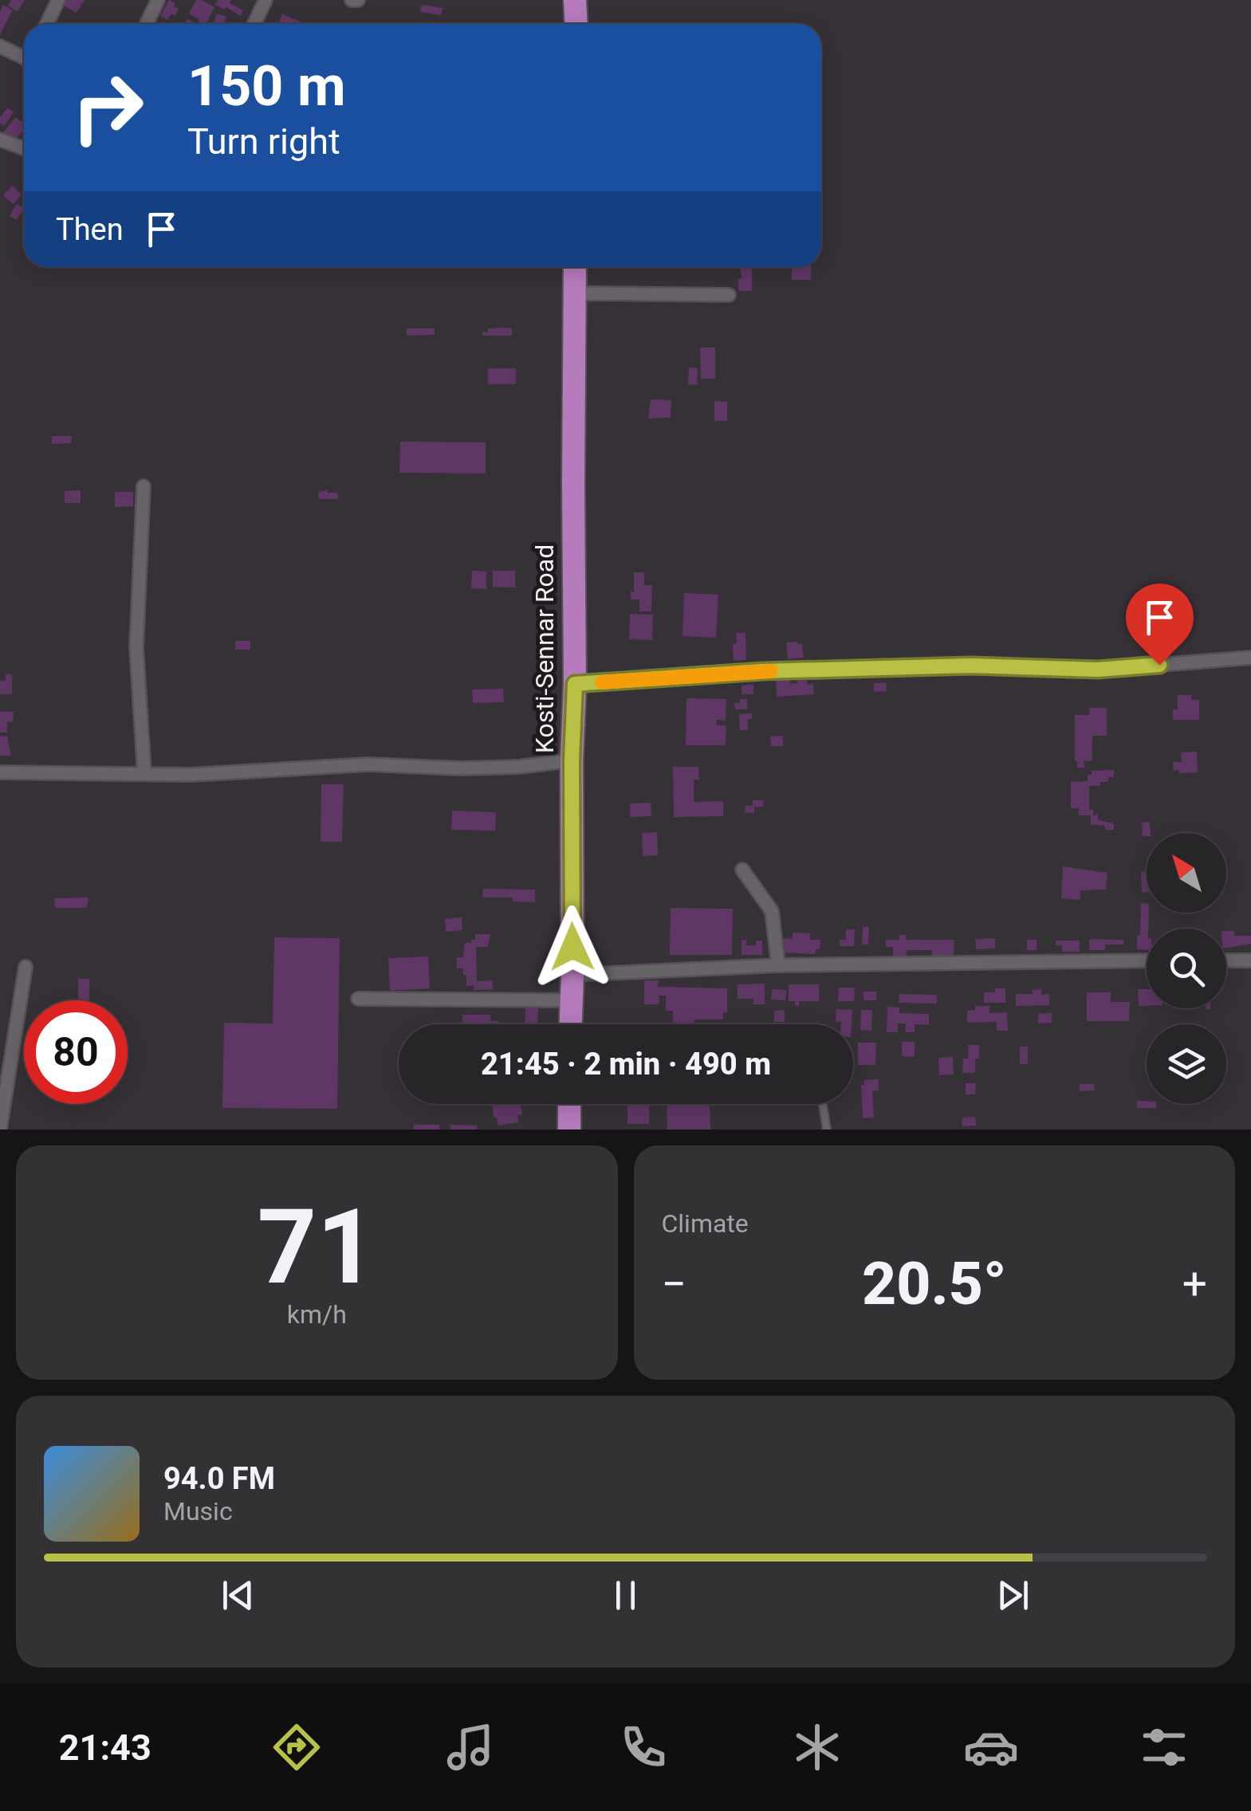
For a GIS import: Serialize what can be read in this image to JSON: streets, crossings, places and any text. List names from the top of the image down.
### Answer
{
  "streets": {
    "highway": ["Kosti-Sennar Road"]
  },
  "north": "top left",
  "page": {
    "turn": ["150 m", "Turn right"],
    "then": "Then",
    "limit": "80",
    "trip": "21:45 · 2 min · 490 m",
    "tile": [
      ["71", "km/h"],
      "Climate"
    ],
    "heat": ["−", "20.5°", "+"],
    "song": ["94.0 FM", "Music"],
    "tabs": "21:43"
  }
}
